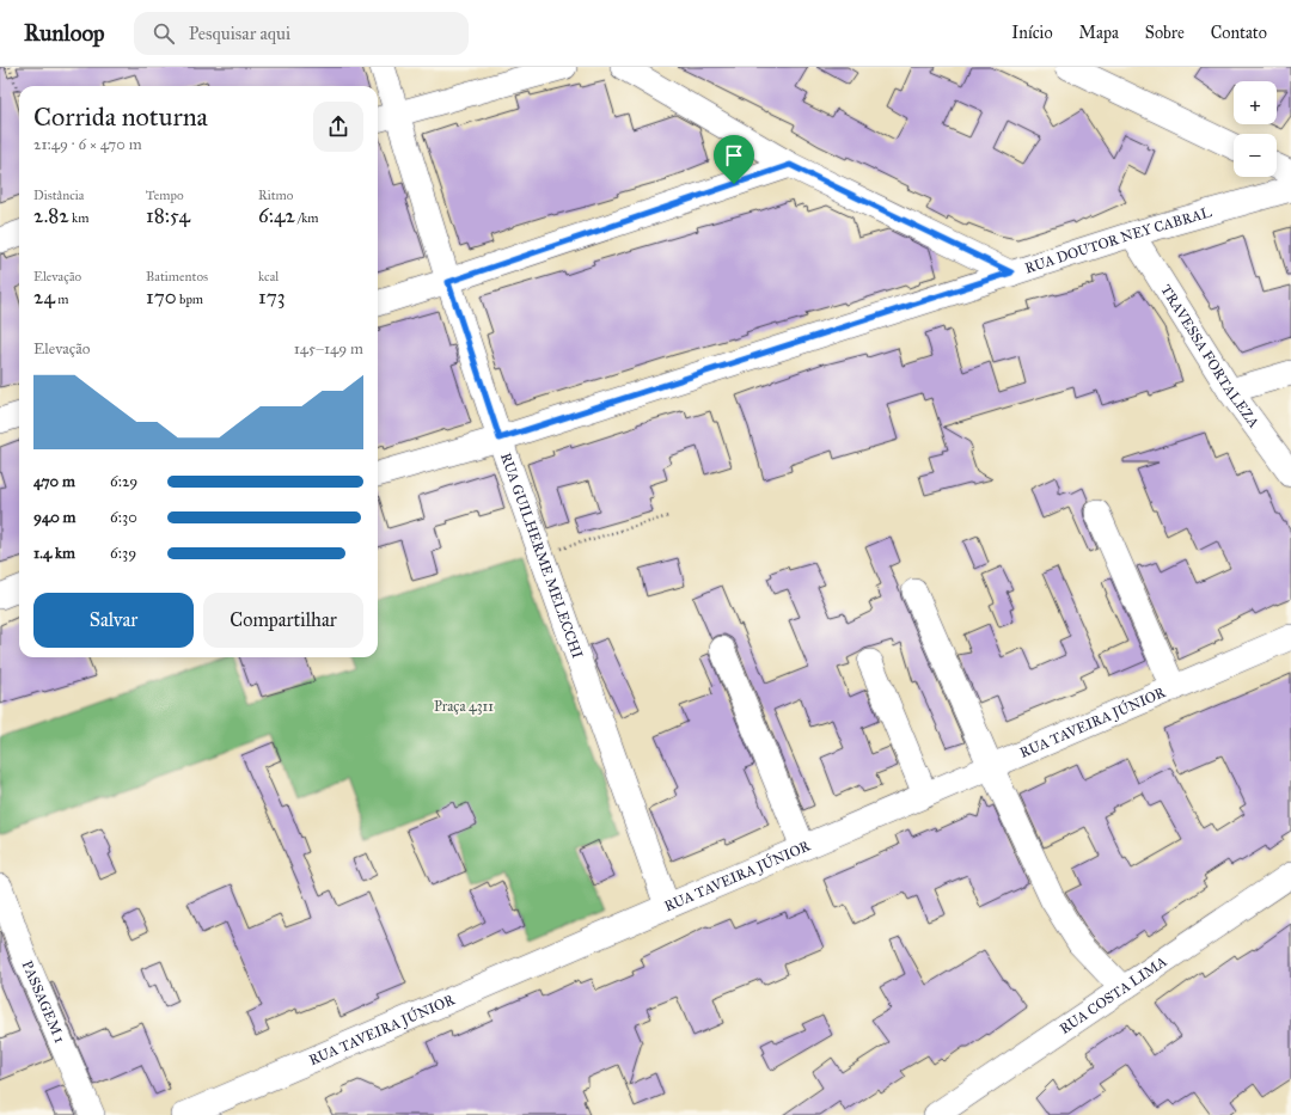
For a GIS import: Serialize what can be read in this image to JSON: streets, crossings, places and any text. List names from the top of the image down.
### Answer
{
  "streets": {
    "street": [
      "RUA DOUTOR NEY CABRAL",
      "TRAVESSA FORTALEZA",
      "RUA GUILHERME MELECCHI",
      "RUA TAVEIRA JÚNIOR",
      "RUA COSTA LIMA",
      "PASSAGEM 1"
    ]
  },
  "crossings": [
    ["RUA DOUTOR NEY CABRAL", "TRAVESSA FORTALEZA"],
    ["RUA DOUTOR NEY CABRAL", "RUA GUILHERME MELECCHI"],
    ["RUA GUILHERME MELECCHI", "RUA TAVEIRA JÚNIOR"]
  ],
  "parks": ["Praça 4311"],
  "page": {
    "header": "Runloop",
    "search": "Pesquisar aqui",
    "nav": [
      "Início",
      "Mapa",
      "Sobre",
      "Contato"
    ],
    "map_buttons": ["+", "−"],
    "heading": ["Corrida noturna", "21:49 · 6 × 470 m"],
    "stats": [
      ["Distância", "2.82 km"],
      ["Tempo", "18:54"],
      ["Ritmo", "6:42 /km"],
      ["Elevação", "24 m"],
      ["Batimentos", "170 bpm"],
      ["kcal", "173"]
    ],
    "chart": ["Elevação", "145–149 m"],
    "list": [
      {
        "name": "470 m",
        "note": "6:29"
      },
      {
        "name": "940 m",
        "note": "6:30"
      },
      {
        "name": "1.4 km",
        "note": "6:39"
      }
    ],
    "buttons": ["Salvar", "Compartilhar"]
  }
}
